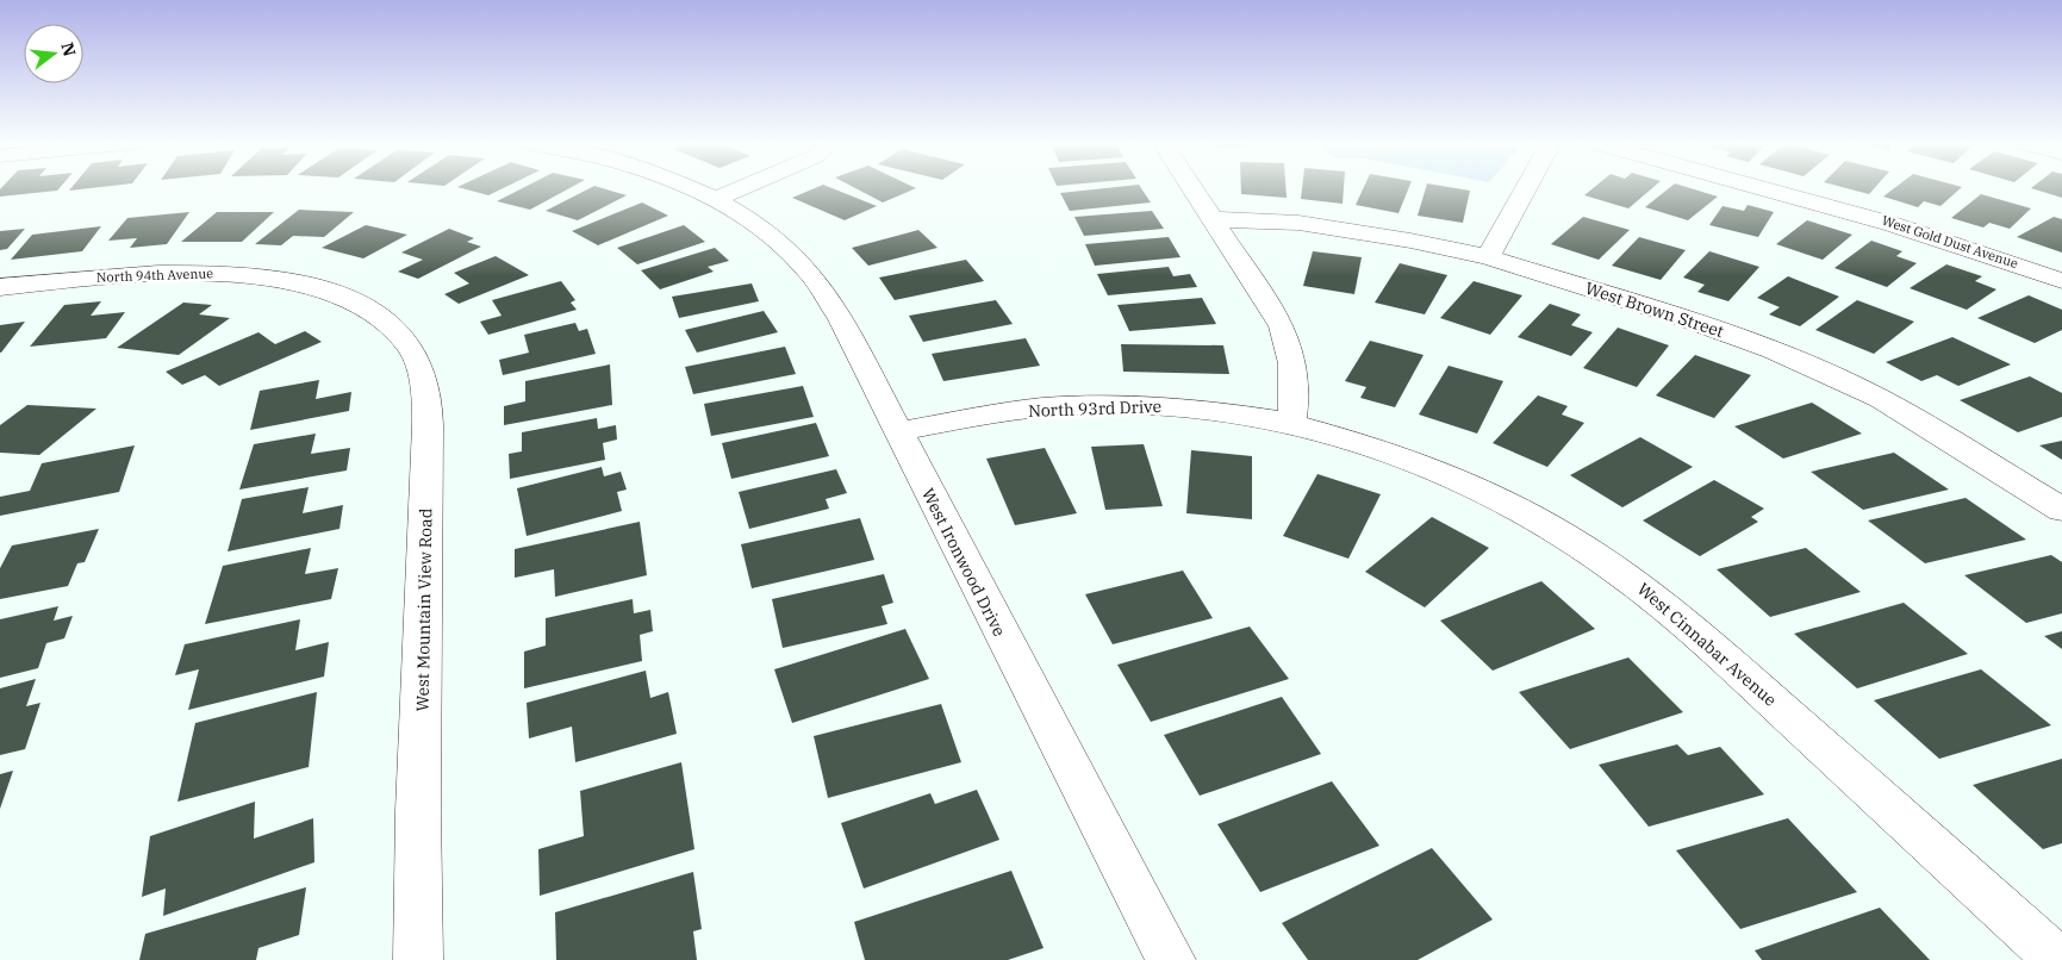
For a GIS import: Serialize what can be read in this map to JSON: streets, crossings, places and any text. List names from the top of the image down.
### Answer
{
  "streets": {
    "street": [
      "West Gold Dust Avenue",
      "North 94th Avenue",
      "West Brown Street",
      "North 93rd Drive",
      "West Ironwood Drive",
      "West Mountain View Road",
      "West Cinnabar Avenue"
    ]
  },
  "crossings": [
    ["North 94th Avenue", "West Mountain View Road"],
    ["North 93rd Drive", "West Ironwood Drive"],
    ["North 93rd Drive", "West Cinnabar Avenue"]
  ],
  "north": "right"
}
